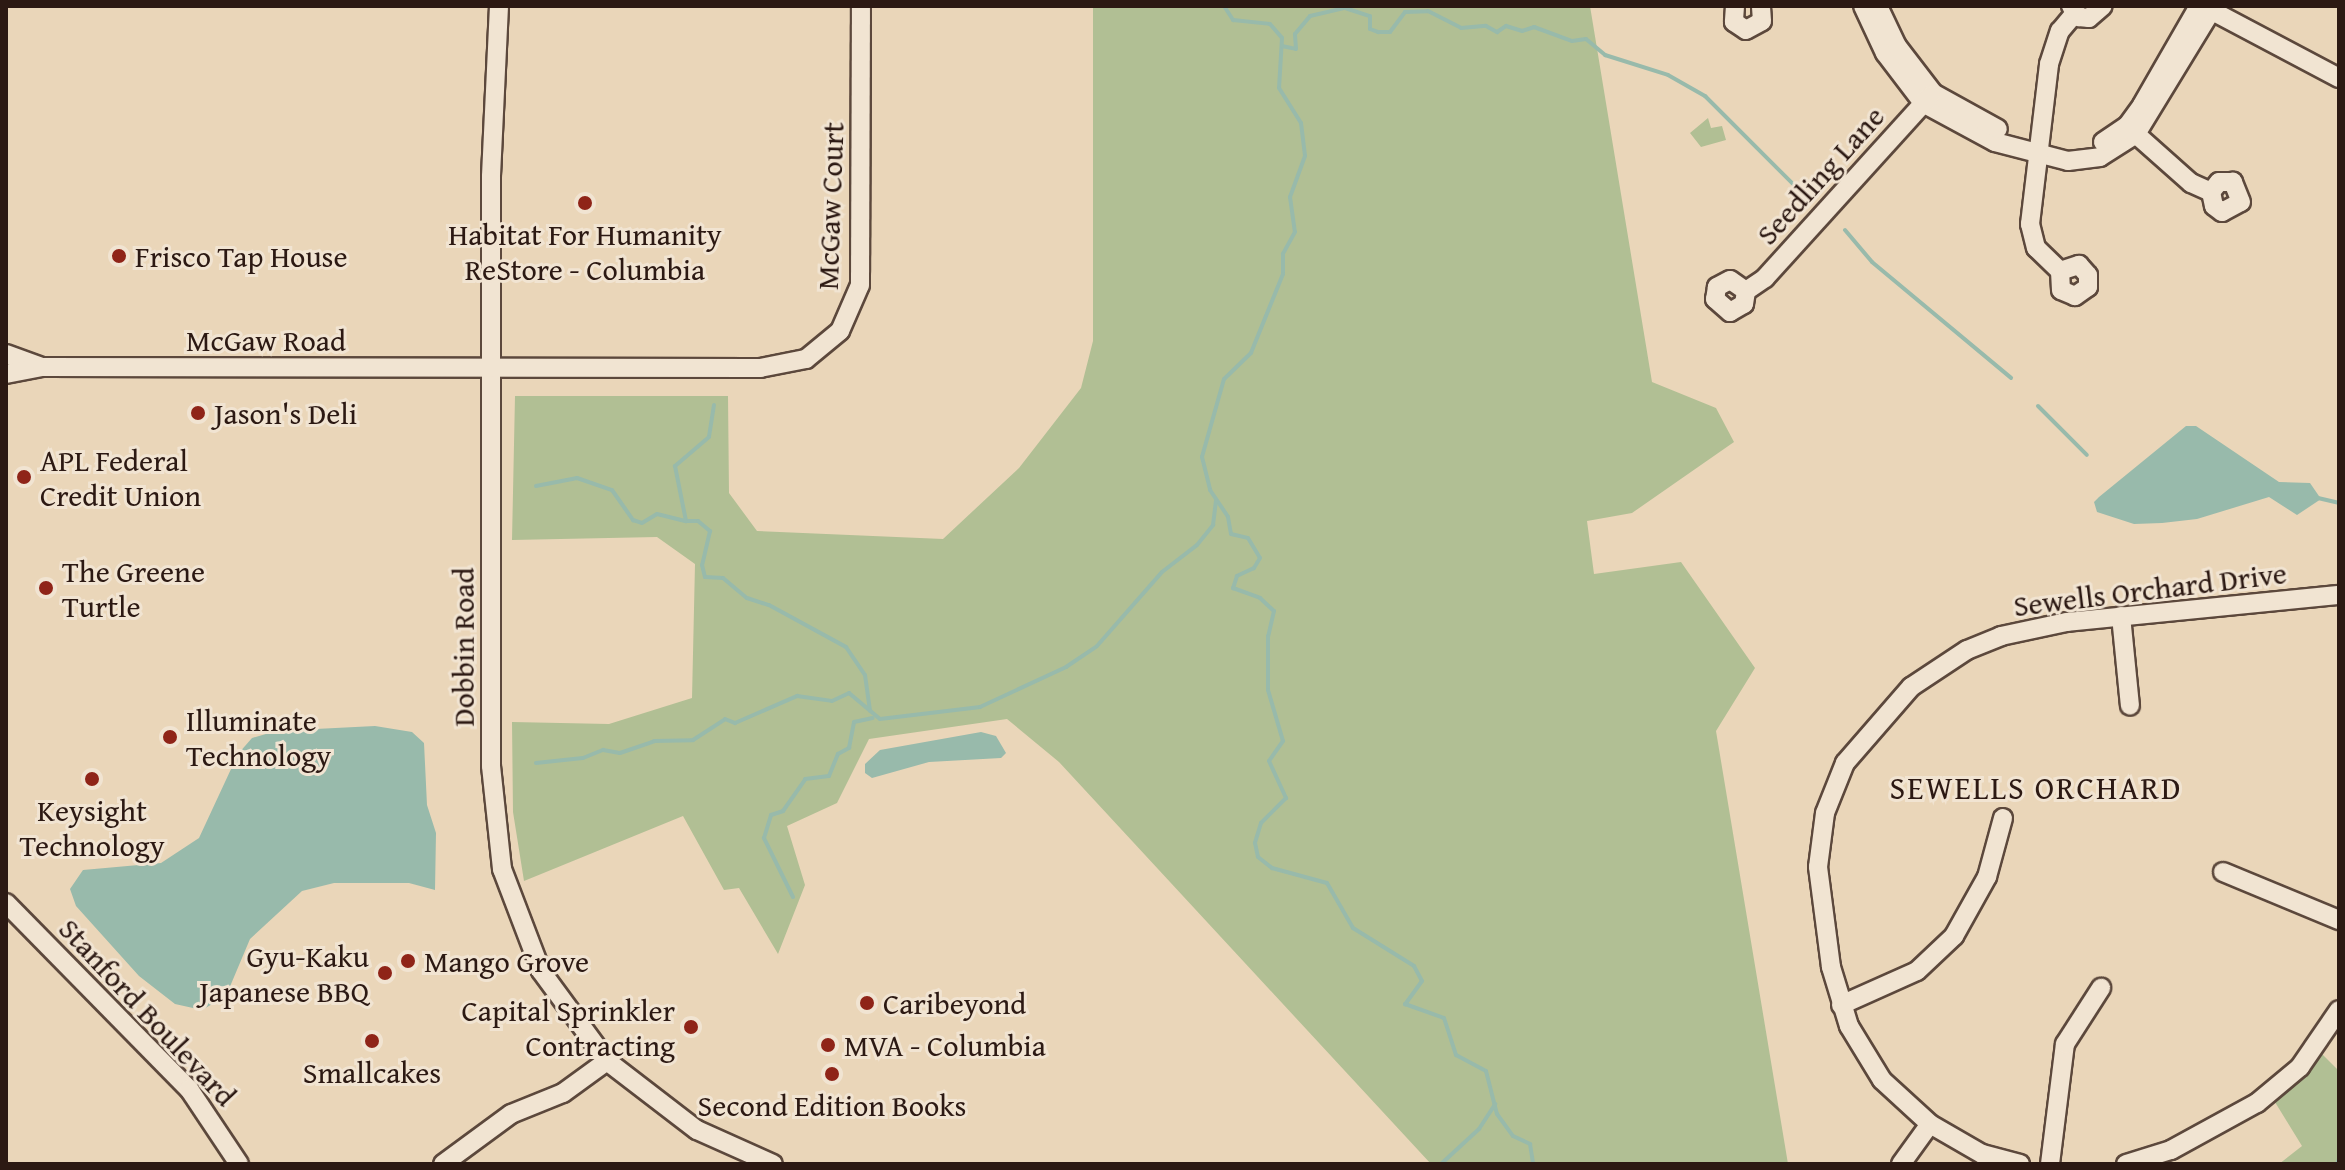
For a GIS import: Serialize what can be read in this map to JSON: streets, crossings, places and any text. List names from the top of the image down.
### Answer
{
  "streets": {
    "street": [
      "Seedling Lane",
      "McGaw Court",
      "McGaw Road",
      "Sewells Orchard Drive",
      "Dobbin Road",
      "Stanford Boulevard"
    ]
  },
  "crossings": [
    ["McGaw Court", "McGaw Road"],
    ["McGaw Court", "Dobbin Road"],
    ["McGaw Road", "Dobbin Road"]
  ],
  "districts": ["SEWELLS ORCHARD"],
  "places": [
    "Habitat For Humanity ReStore - Columbia",
    "Frisco Tap House",
    "Jason's Deli",
    "APL Federal Credit Union",
    "The Greene Turtle",
    "Illuminate Technology",
    "Keysight Technology",
    "Mango Grove",
    "Gyu-Kaku Japanese BBQ",
    "Caribeyond",
    "Capital Sprinkler Contracting",
    "Smallcakes",
    "MVA - Columbia",
    "Second Edition Books"
  ]
}
